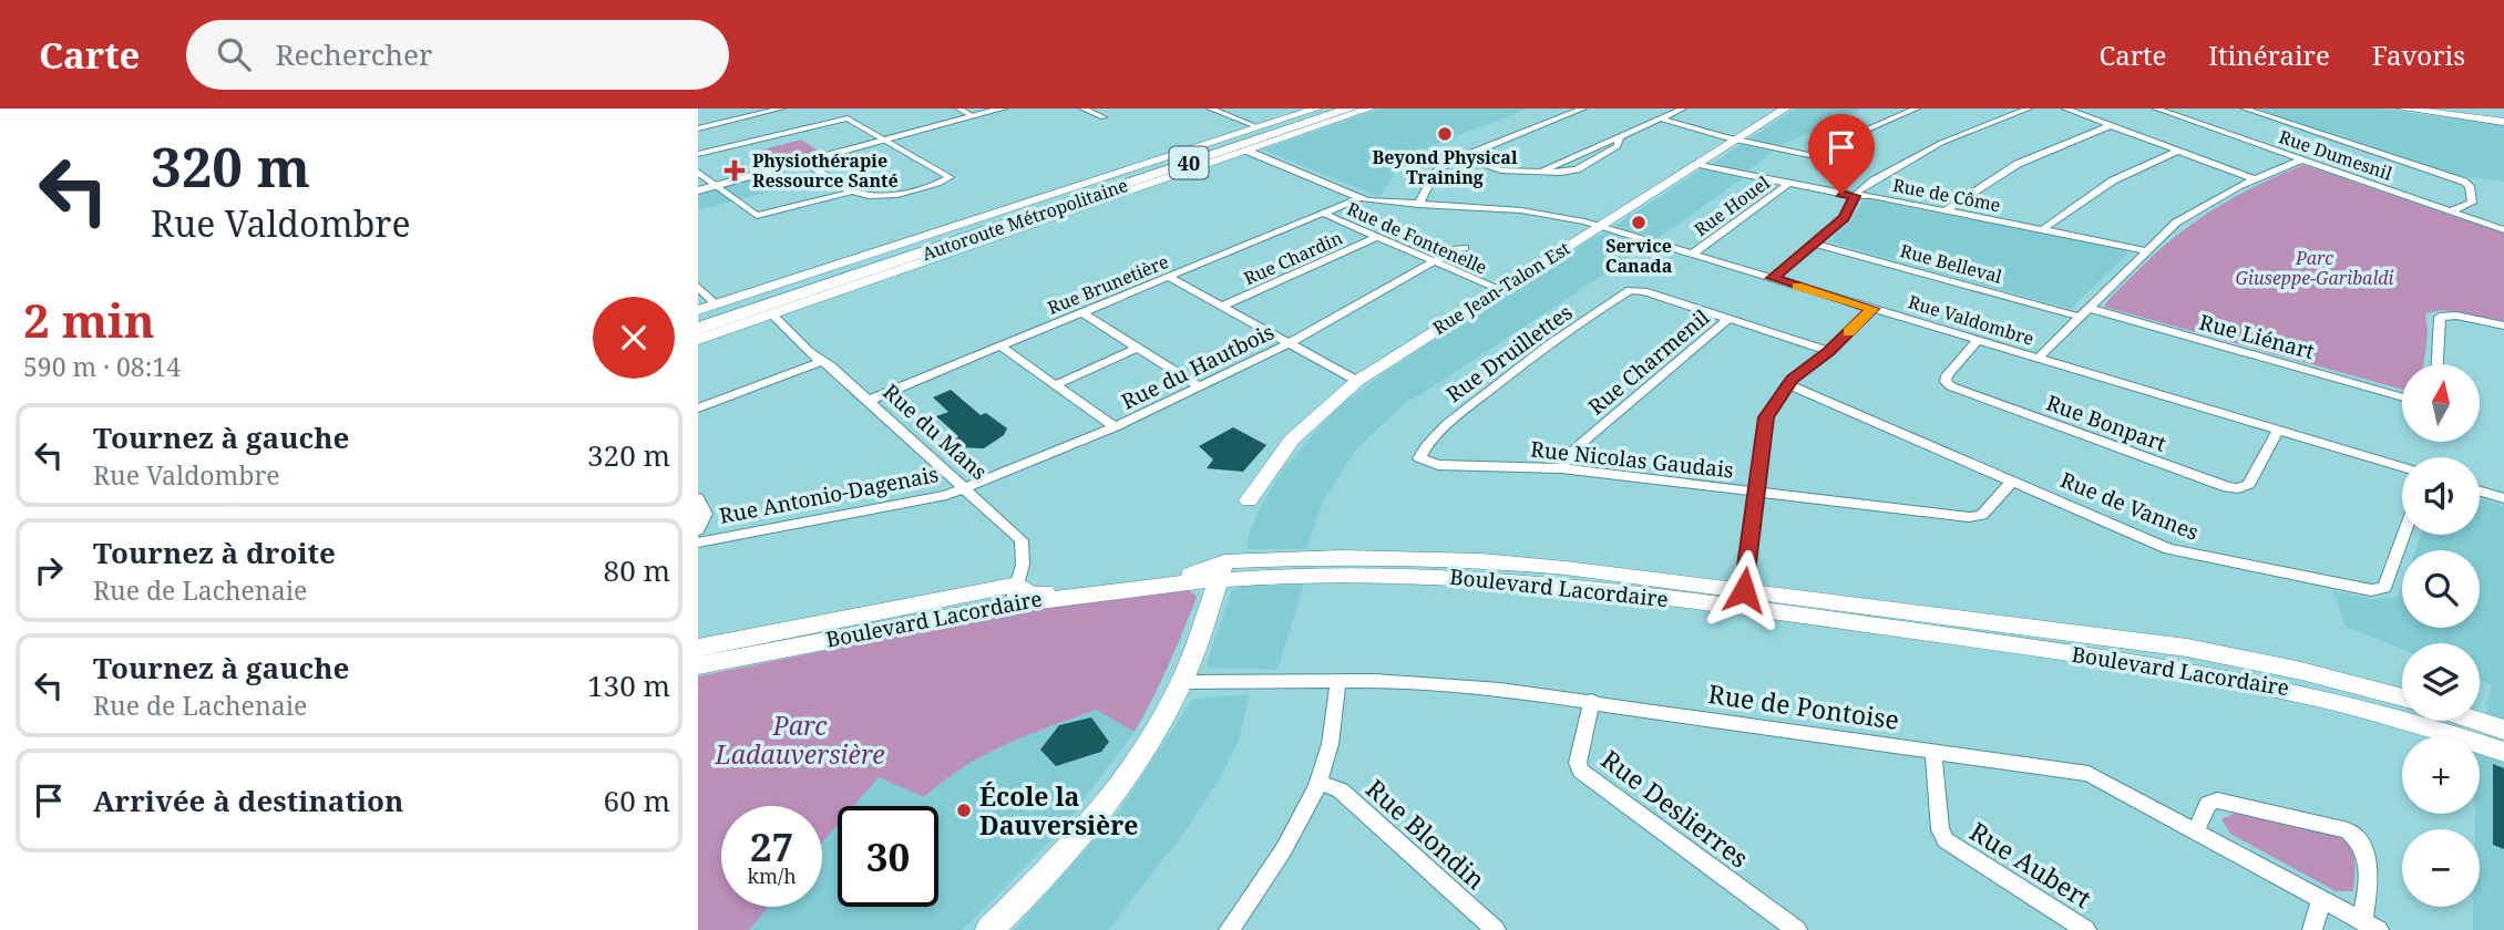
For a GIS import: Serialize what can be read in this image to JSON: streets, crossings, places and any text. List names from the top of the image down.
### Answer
{
  "streets": {
    "highway": ["40", "Autoroute Métropolitaine"],
    "main road": ["Rue Jean-Talon Est", "Boulevard Lacordaire"],
    "street": [
      "Rue Dumesnil",
      "Rue de Côme",
      "Rue Houel",
      "Rue de Fontenelle",
      "Rue Chardin",
      "Rue Belleval",
      "Rue Brunetière",
      "Rue Valdombre",
      "Rue Liénart",
      "Rue Druillettes",
      "Rue Charmenil",
      "Rue du Hautbois",
      "Rue Bonpart",
      "Rue du Mans",
      "Rue Nicolas Gaudais",
      "Rue Antonio-Dagenais",
      "Rue de Vannes",
      "Rue de Pontoise",
      "Rue Deslierres",
      "Rue Blondin",
      "Rue Aubert"
    ]
  },
  "crossings": [
    ["Rue de Côme", "Rue Houel"],
    ["Rue de Côme", "Rue Jean-Talon Est"],
    ["Rue Houel", "Rue Valdombre"],
    ["Rue de Fontenelle", "Rue Chardin"],
    ["Rue de Fontenelle", "Rue Brunetière"],
    ["Rue de Fontenelle", "Rue Jean-Talon Est"],
    ["Rue de Fontenelle", "Rue du Hautbois"],
    ["Rue Brunetière", "Rue Valdombre"],
    ["Rue Brunetière", "Rue du Mans"],
    ["Rue Jean-Talon Est", "Rue Valdombre"],
    ["Rue Valdombre", "Rue Bonpart"],
    ["Rue Druillettes", "Rue Charmenil"],
    ["Rue Druillettes", "Rue Nicolas Gaudais"],
    ["Rue Charmenil", "Rue Nicolas Gaudais"],
    ["Rue du Hautbois", "Rue du Mans"],
    ["Rue du Hautbois", "Rue Antonio-Dagenais"],
    ["Rue du Mans", "Rue Antonio-Dagenais"],
    ["Rue du Mans", "Boulevard Lacordaire"],
    ["Rue Nicolas Gaudais", "Rue de Vannes"],
    ["Rue de Pontoise", "Rue Deslierres"],
    ["Rue de Pontoise", "Rue Aubert"]
  ],
  "parks": ["Parc Giuseppe-Garibaldi", "Parc Ladauversière"],
  "places": {
    "other": ["Beyond Physical Training", "Service Canada", "École la Dauversière"],
    "health": ["Physiothérapie Ressource Santé"]
  },
  "north": "top",
  "page": {
    "header": "Carte",
    "search": "Rechercher",
    "nav": ["Carte", "Itinéraire", "Favoris"],
    "turn": ["320 m", "Rue Valdombre"],
    "heading": ["2 min", "590 m · 08:14"],
    "map_buttons": ["+", "−"],
    "list": [
      {
        "name": "Tournez à gauche",
        "note": "Rue Valdombre",
        "value": "320 m"
      },
      {
        "name": "Tournez à droite",
        "note": "Rue de Lachenaie",
        "value": "80 m"
      },
      {
        "name": "Tournez à gauche",
        "note": "Rue de Lachenaie",
        "value": "130 m"
      },
      {
        "name": "Arrivée à destination",
        "value": "60 m"
      }
    ],
    "speed": "27 km/h",
    "limit": "30"
  }
}
